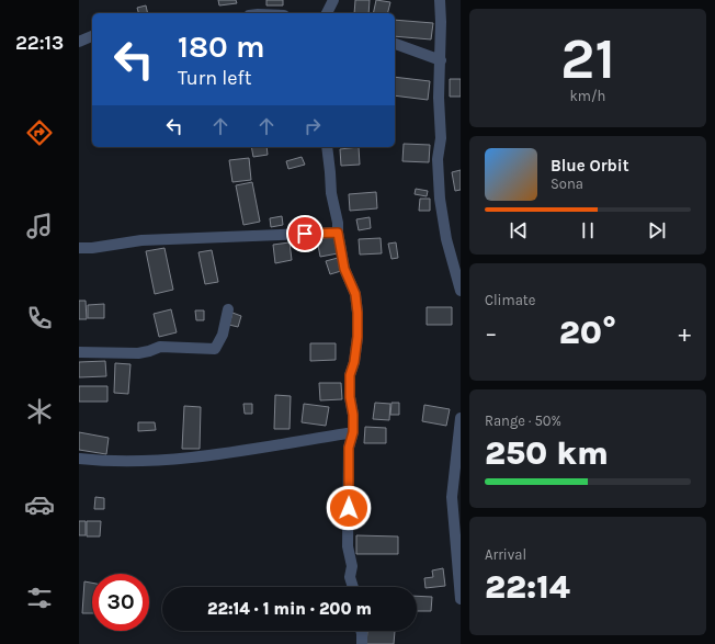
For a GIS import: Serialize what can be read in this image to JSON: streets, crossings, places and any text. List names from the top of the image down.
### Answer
{
  "page": {
    "tabs": "22:13",
    "tile": [
      ["21", "km/h"],
      "Climate",
      ["Range · 50%", "250 km"],
      ["Arrival", "22:14"]
    ],
    "turn": ["180 m", "Turn left"],
    "song": ["Blue Orbit", "Sona"],
    "heat": ["−", "20°", "+"],
    "limit": "30",
    "trip": "22:14 · 1 min · 200 m"
  }
}
